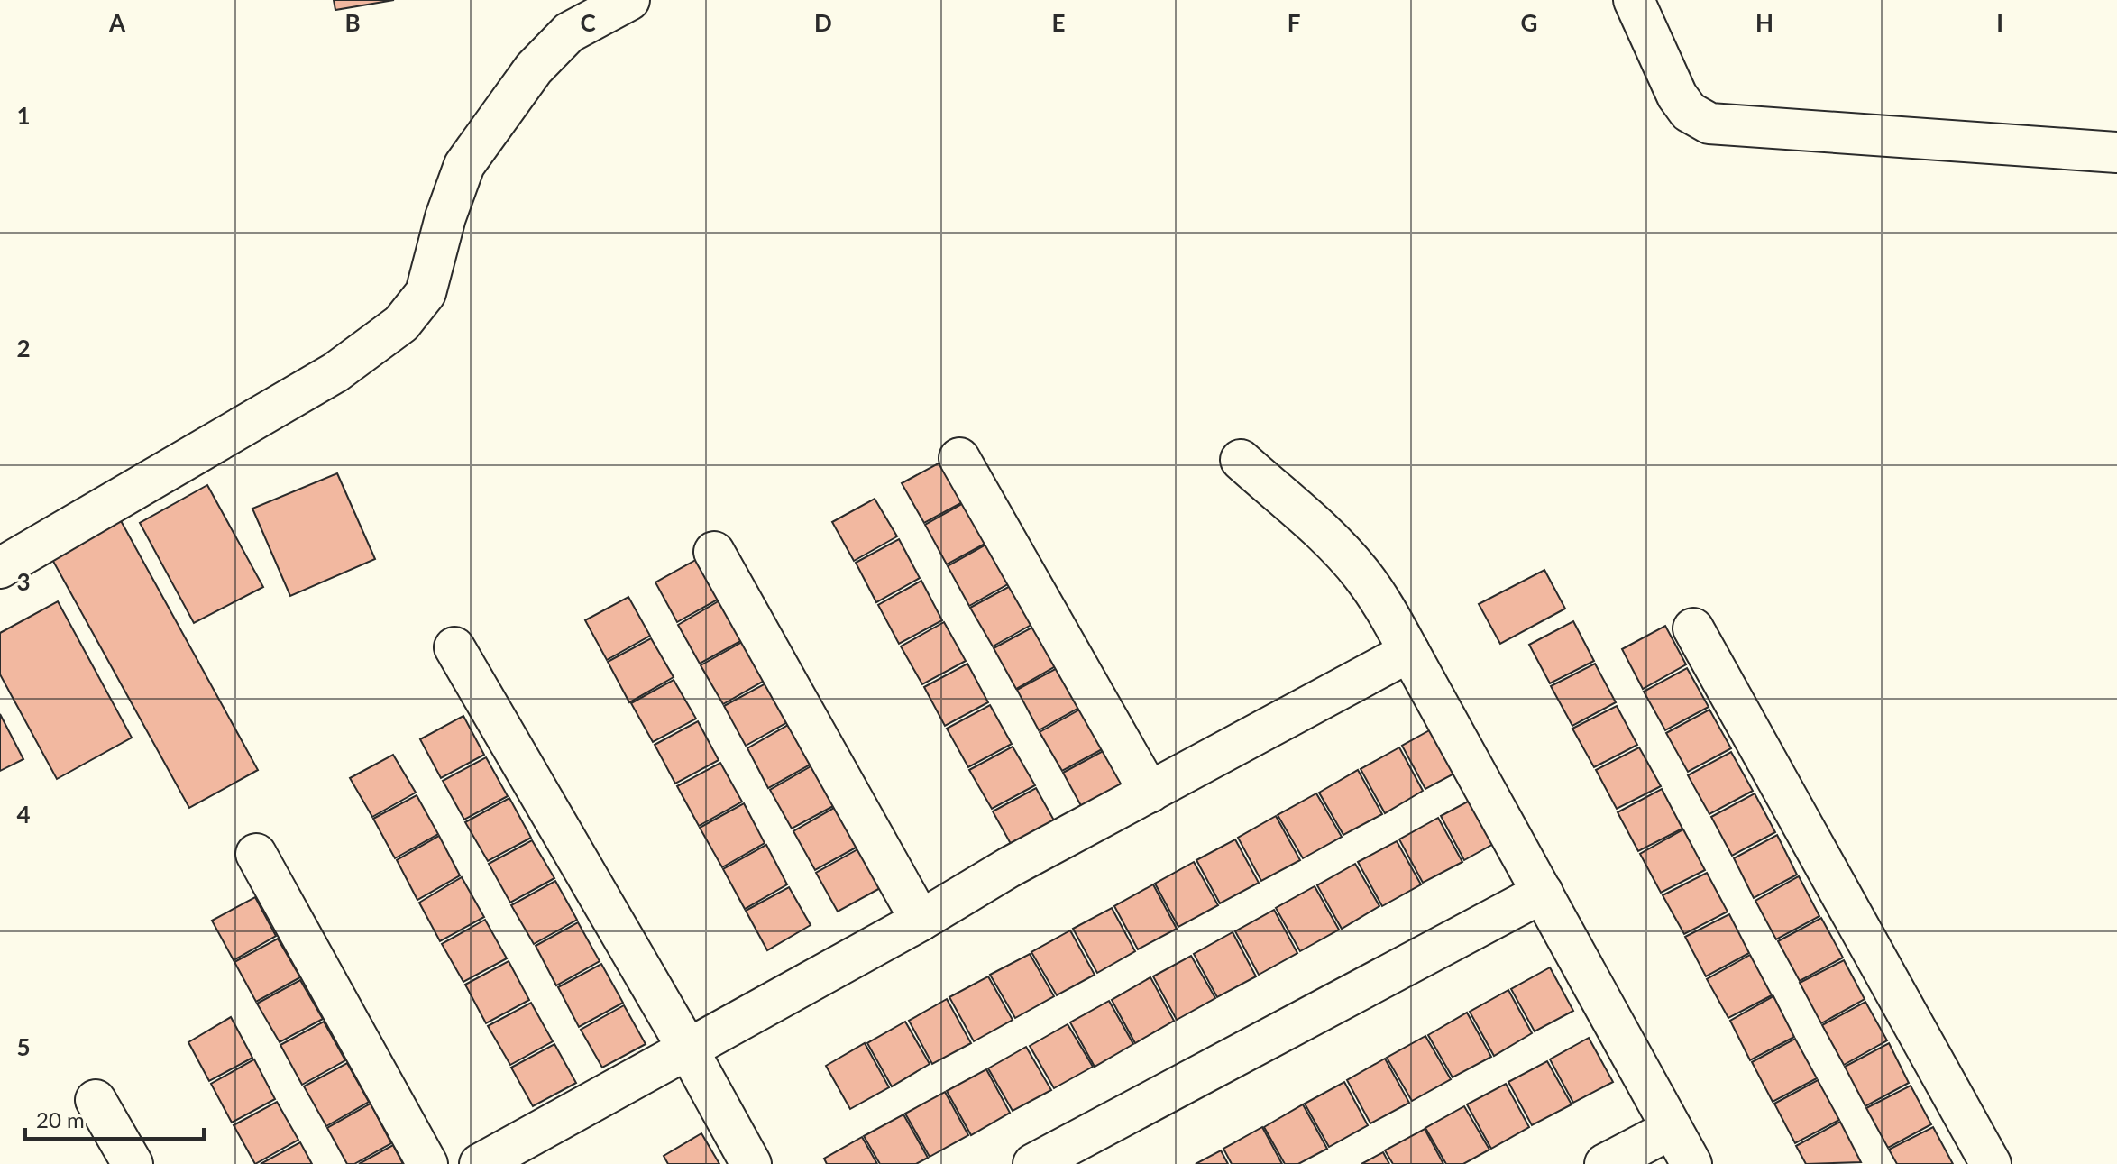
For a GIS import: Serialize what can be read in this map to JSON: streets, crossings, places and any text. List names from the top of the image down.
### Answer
{
  "scale_bar": "20 m",
  "grid": {
    "columns": [
      "A",
      "B",
      "C",
      "D",
      "E",
      "F",
      "G",
      "H",
      "I"
    ],
    "rows": [
      "1",
      "2",
      "3",
      "4",
      "5"
    ]
  }
}
